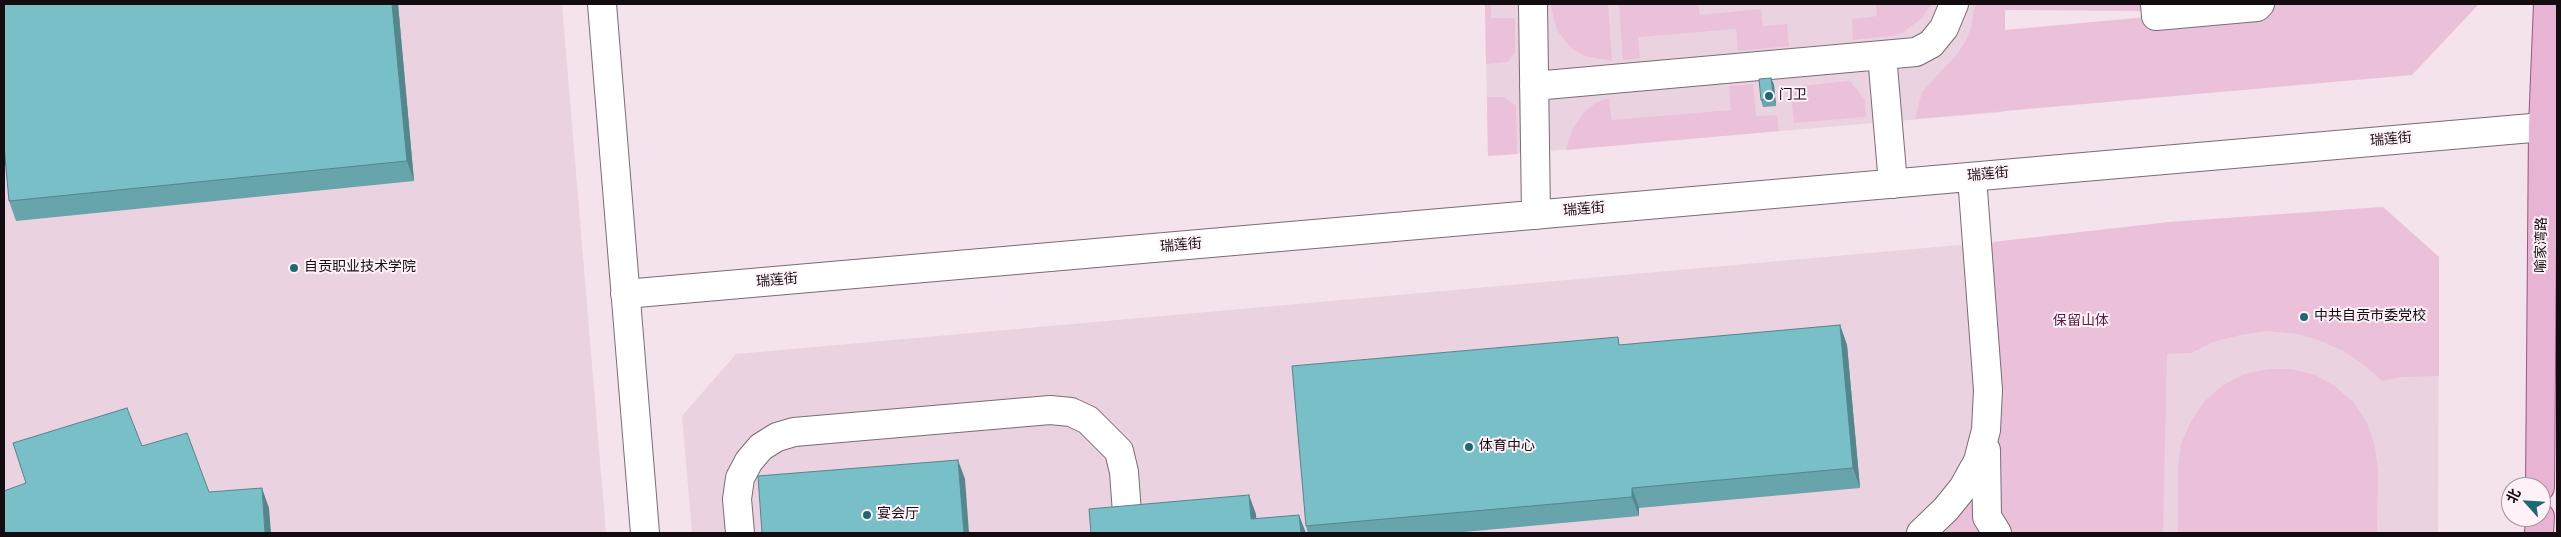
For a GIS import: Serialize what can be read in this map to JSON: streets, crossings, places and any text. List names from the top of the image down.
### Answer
{
  "streets": {
    "main road": ["喻家湾路"],
    "street": ["瑞莲街"]
  },
  "crossings": [
    ["瑞莲街", "喻家湾路"]
  ],
  "parks": ["保留山体"],
  "places": [
    "门卫",
    "自贡职业技术学院",
    "中共自贡市委党校",
    "体育中心",
    "宴会厅"
  ],
  "north": "top left"
}
